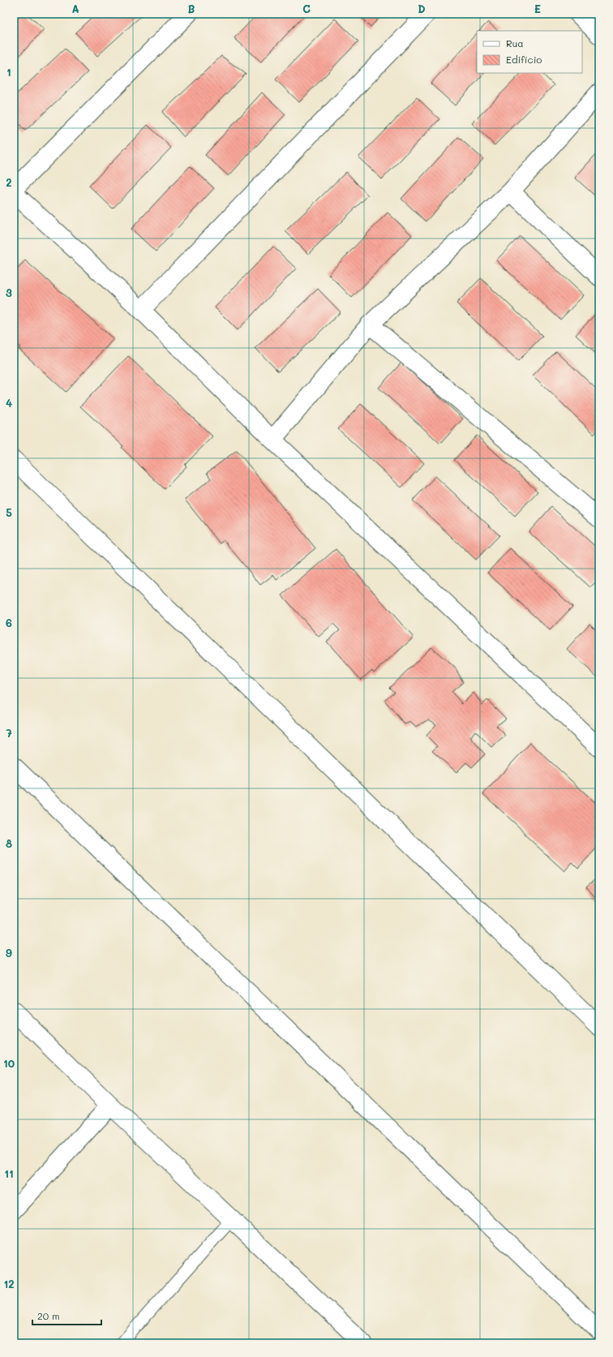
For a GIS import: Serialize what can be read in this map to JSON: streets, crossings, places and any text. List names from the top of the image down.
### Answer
{
  "legend": ["Rua", "Edifício"],
  "scale_bar": "20 m",
  "grid": {
    "columns": [
      "A",
      "B",
      "C",
      "D",
      "E"
    ],
    "rows": [
      "1",
      "2",
      "3",
      "4",
      "5",
      "6",
      "7",
      "8",
      "9",
      "10",
      "11",
      "12"
    ]
  }
}
